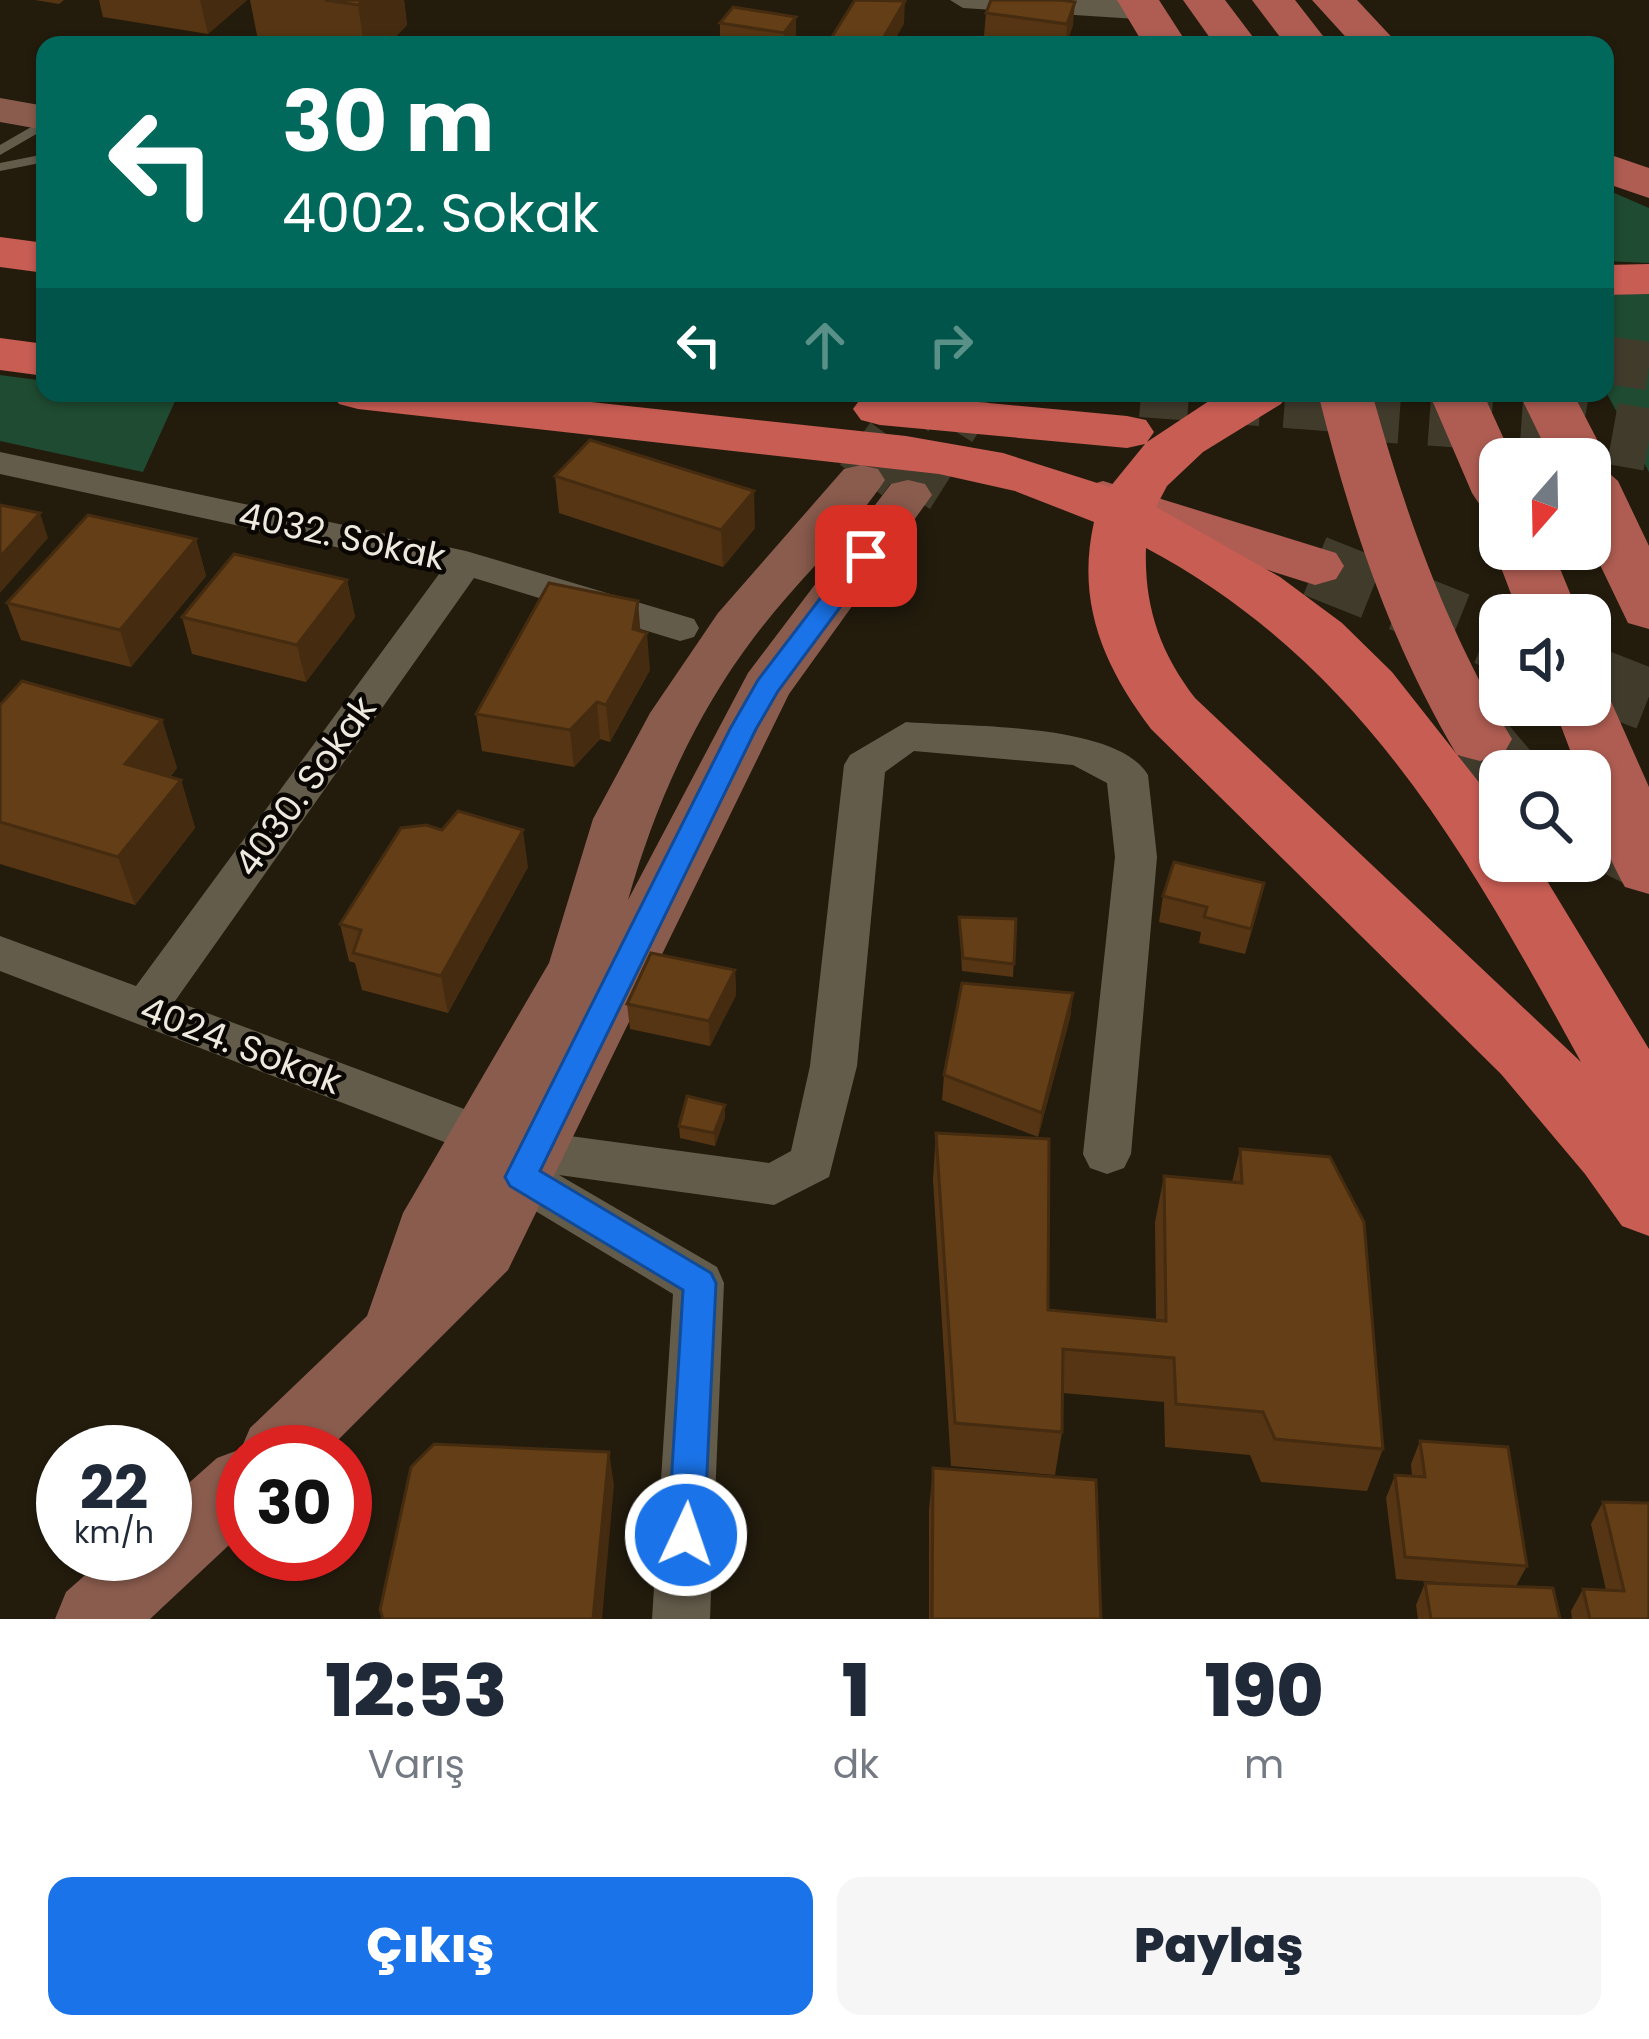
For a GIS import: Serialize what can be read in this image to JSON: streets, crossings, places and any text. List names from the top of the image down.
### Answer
{
  "streets": {
    "street": ["4032. Sokak", "4030. Sokak", "4024. Sokak"]
  },
  "crossings": [
    ["4032. Sokak", "4030. Sokak"],
    ["4030. Sokak", "4024. Sokak"]
  ],
  "north": "bottom",
  "page": {
    "turn": ["30 m", "4002. Sokak"],
    "speed": "22 km/h",
    "limit": "30",
    "eta": [
      "12:53",
      "Varış",
      "1",
      "dk",
      "190",
      "m"
    ],
    "buttons": ["Çıkış", "Paylaş"]
  }
}
